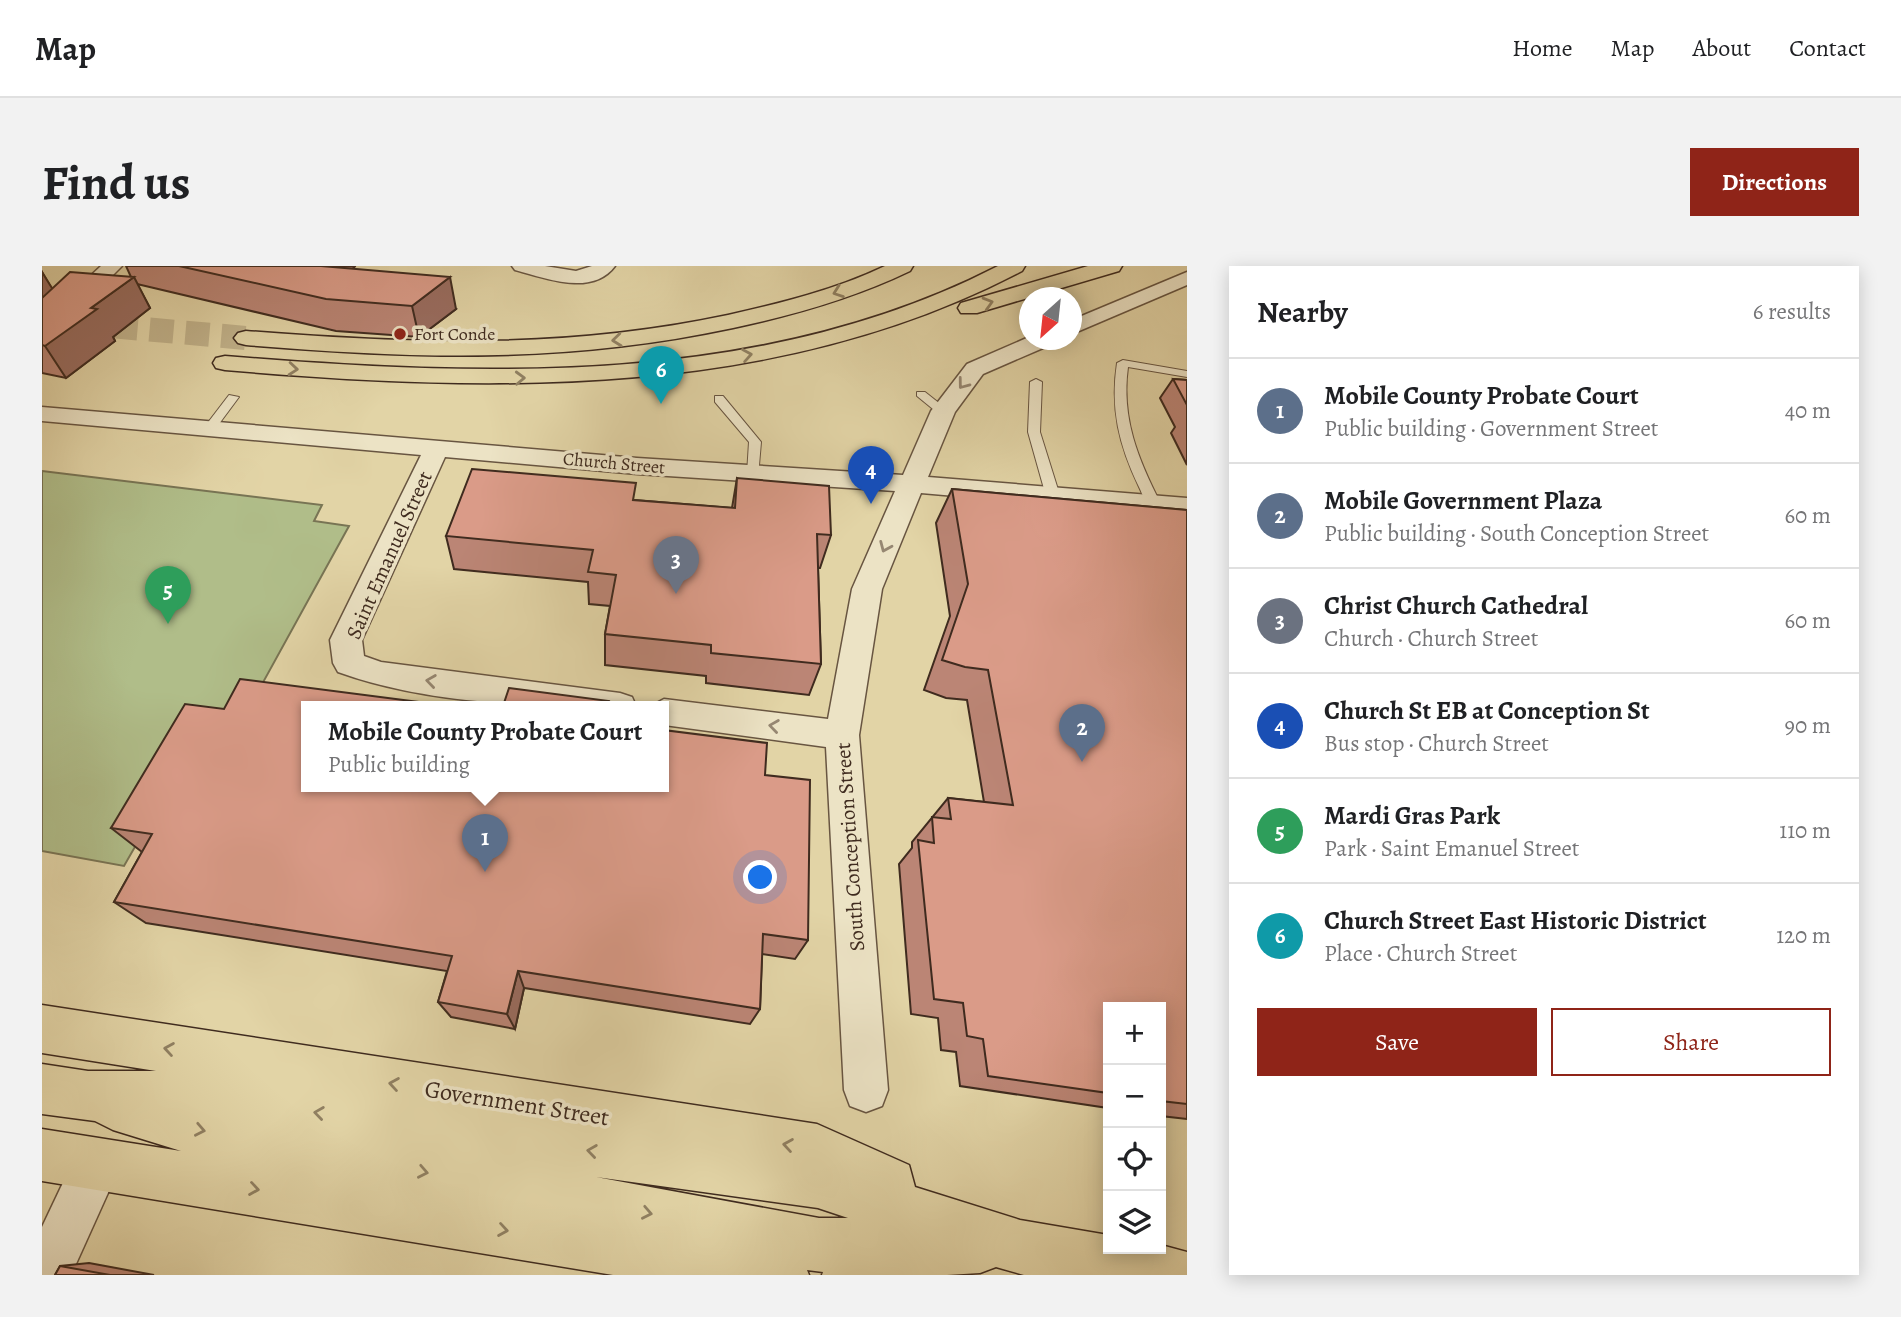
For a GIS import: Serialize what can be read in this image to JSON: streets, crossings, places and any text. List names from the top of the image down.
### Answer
{
  "streets": {
    "main road": ["Government Street"],
    "street": ["Church Street", "Saint Emanuel Street", "South Conception Street"]
  },
  "crossings": [
    ["Church Street", "Saint Emanuel Street"],
    ["Church Street", "South Conception Street"]
  ],
  "one_way": ["South Conception Street"],
  "places": ["Fort Conde"],
  "north": "bottom left",
  "page": {
    "header": "Map",
    "nav": [
      "Home",
      "Map",
      "About",
      "Contact"
    ],
    "buttons": [
      "Directions",
      ["Save", "Share"]
    ],
    "title": "Find us",
    "heading": ["Nearby", "6 results"],
    "pins": [
      "6",
      "4",
      "3",
      "5",
      "2",
      "1"
    ],
    "list": [
      {
        "mark": "1",
        "name": "Mobile County Probate Court",
        "note": "Public building · Government Street",
        "value": "40 m"
      },
      {
        "mark": "2",
        "name": "Mobile Government Plaza",
        "note": "Public building · South Conception Street",
        "value": "60 m"
      },
      {
        "mark": "3",
        "name": "Christ Church Cathedral",
        "note": "Church · Church Street",
        "value": "60 m"
      },
      {
        "mark": "4",
        "name": "Church St EB at Conception St",
        "note": "Bus stop · Church Street",
        "value": "90 m"
      },
      {
        "mark": "5",
        "name": "Mardi Gras Park",
        "note": "Park · Saint Emanuel Street",
        "value": "110 m"
      },
      {
        "mark": "6",
        "name": "Church Street East Historic District",
        "note": "Place · Church Street",
        "value": "120 m"
      }
    ],
    "popup": ["Mobile County Probate Court", "Public building"],
    "map_buttons": ["+", "−"]
  }
}
